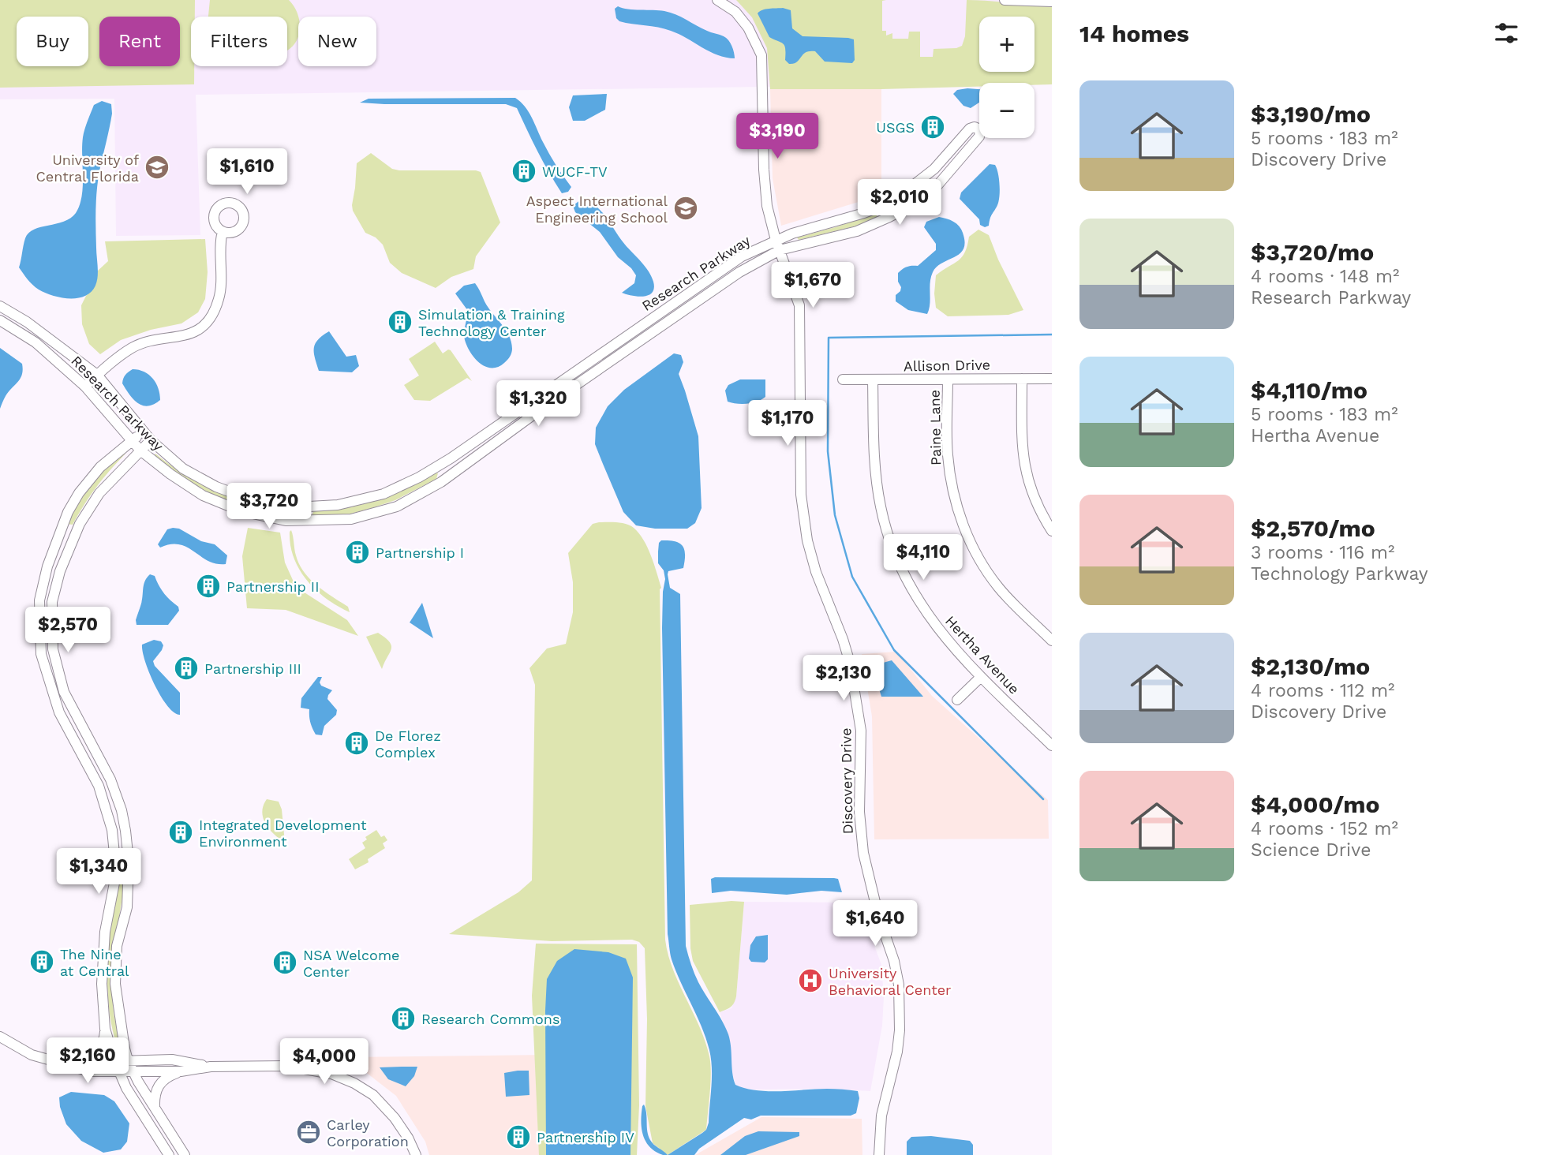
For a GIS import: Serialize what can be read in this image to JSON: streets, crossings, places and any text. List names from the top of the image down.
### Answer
{
  "streets": {
    "street": [
      "Research Parkway",
      "Allison Drive",
      "Paine Lane",
      "Hertha Avenue",
      "Discovery Drive"
    ]
  },
  "crossings": [
    ["Research Parkway", "Discovery Drive"],
    ["Allison Drive", "Paine Lane"],
    ["Allison Drive", "Hertha Avenue"]
  ],
  "places": {
    "building": [
      "USGS",
      "WUCF-TV",
      "Simulation & Training Technology Center",
      "Partnership I",
      "Partnership II",
      "Partnership III",
      "De Florez Complex",
      "Integrated Development Environment",
      "The Nine at Central",
      "NSA Welcome Center",
      "Research Commons",
      "Partnership IV"
    ],
    "school or university": ["University of Central Florida", "Aspect International Engineering School"],
    "hospital": ["University Behavioral Center"],
    "office": ["Carley Corporation"]
  },
  "page": {
    "heading": "14 homes",
    "map_buttons": ["+", "−"],
    "chip": [
      "Buy",
      "Rent",
      "Filters",
      "New"
    ],
    "list": [
      {
        "name": "$3,190/mo",
        "note": "5 rooms · 183 m² · Discovery Drive"
      },
      {
        "name": "$3,720/mo",
        "note": "4 rooms · 148 m² · Research Parkway"
      },
      {
        "name": "$4,110/mo",
        "note": "5 rooms · 183 m² · Hertha Avenue"
      },
      {
        "name": "$2,570/mo",
        "note": "3 rooms · 116 m² · Technology Parkway"
      },
      {
        "name": "$2,130/mo",
        "note": "4 rooms · 112 m² · Discovery Drive"
      },
      {
        "name": "$4,000/mo",
        "note": "4 rooms · 152 m² · Science Drive"
      }
    ],
    "price": [
      "$3,190",
      "$1,610",
      "$2,010",
      "$1,670",
      "$1,320",
      "$1,170",
      "$3,720",
      "$4,110",
      "$2,570",
      "$2,130",
      "$1,340",
      "$1,640",
      "$2,160",
      "$4,000"
    ]
  }
}
